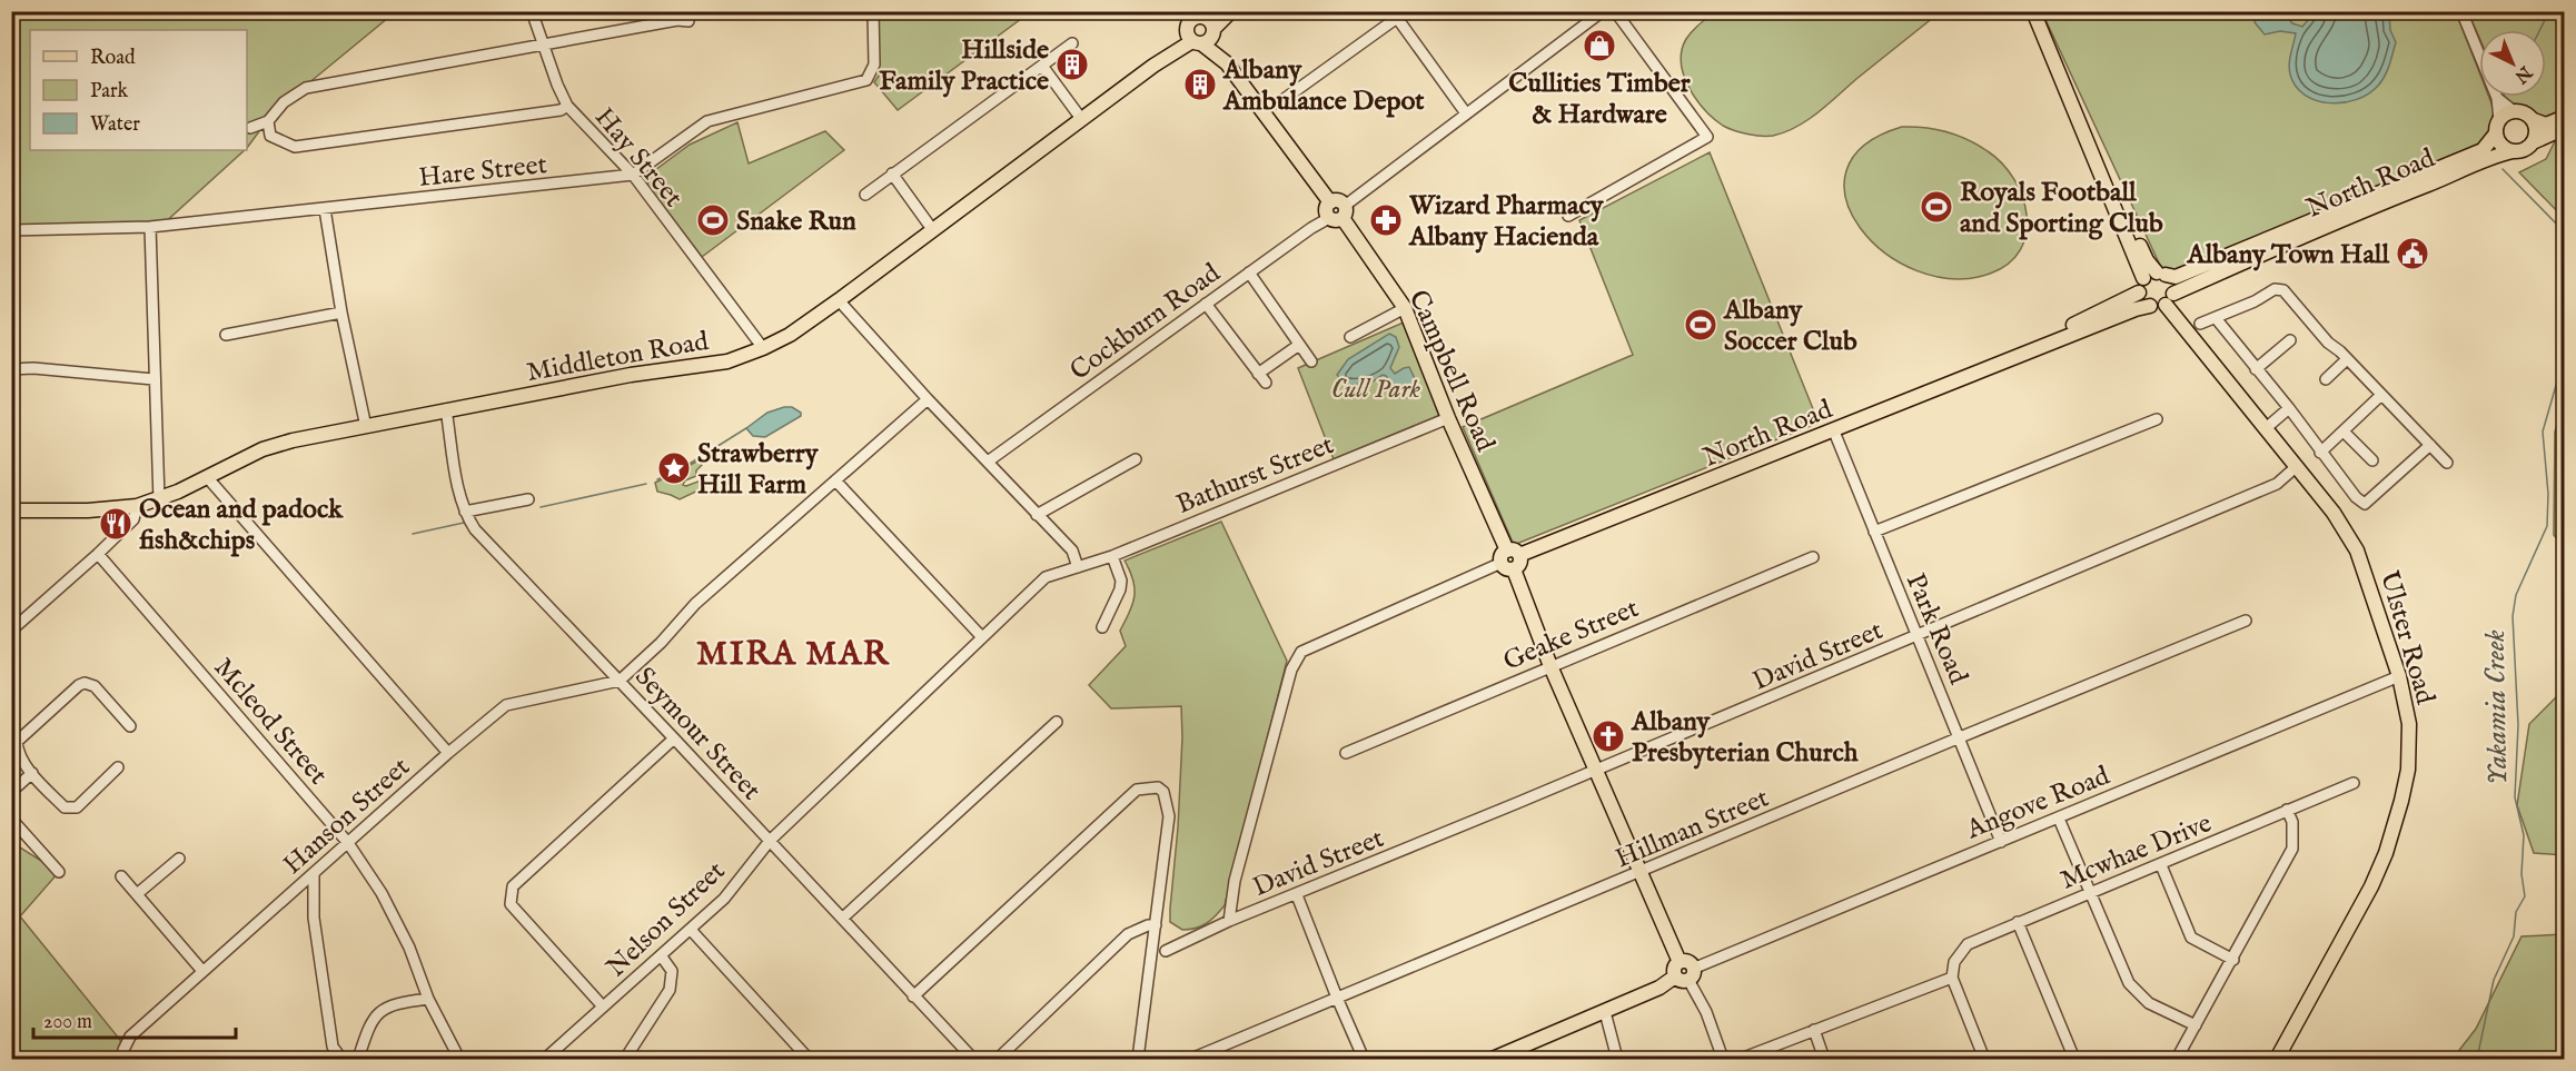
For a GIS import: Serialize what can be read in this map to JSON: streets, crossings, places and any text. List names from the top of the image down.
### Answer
{
  "streets": {
    "main road": [
      "North Road",
      "Middleton Road",
      "Campbell Road",
      "Ulster Road",
      "Angove Road"
    ],
    "street": [
      "Hay Street",
      "Hare Street",
      "Cockburn Road",
      "Bathurst Street",
      "Park Road",
      "Geake Street",
      "David Street",
      "Mcleod Street",
      "Seymour Street",
      "Hanson Street",
      "Hillman Street",
      "Mcwhae Drive",
      "Nelson Street"
    ]
  },
  "crossings": [
    ["Hay Street", "Hare Street"],
    ["Hay Street", "Middleton Road"],
    ["North Road", "Campbell Road"],
    ["North Road", "Park Road"],
    ["North Road", "Ulster Road"],
    ["North Road", "David Street"],
    ["Cockburn Road", "Campbell Road"],
    ["Middleton Road", "Seymour Street"],
    ["Campbell Road", "Bathurst Street"],
    ["Campbell Road", "Geake Street"],
    ["Campbell Road", "David Street"],
    ["Campbell Road", "Angove Road"],
    ["Campbell Road", "Hillman Street"],
    ["Bathurst Street", "Nelson Street"],
    ["Park Road", "David Street"],
    ["Park Road", "Angove Road"],
    ["Park Road", "Hillman Street"],
    ["Ulster Road", "David Street"],
    ["Ulster Road", "Angove Road"],
    ["Mcleod Street", "Hanson Street"],
    ["Seymour Street", "Hanson Street"],
    ["Seymour Street", "Nelson Street"]
  ],
  "districts": ["MIRA MAR"],
  "water": ["Yakamia Creek"],
  "parks": ["Cull Park"],
  "places": {
    "shop": ["Cullities Timber & Hardware"],
    "building": ["Hillside Family Practice", "Albany Ambulance Depot"],
    "sports": ["Royals Football and Sporting Club", "Snake Run", "Albany Soccer Club"],
    "pharmacy": ["Wizard Pharmacy Albany Hacienda"],
    "public building": ["Albany Town Hall"],
    "place": ["Strawberry Hill Farm"],
    "restaurant": ["Ocean and padock fish&chips"],
    "church": ["Albany Presbyterian Church"]
  },
  "legend": ["Road", "Park", "Water"],
  "scale_bar": "200 m",
  "north": "bottom right"
}
